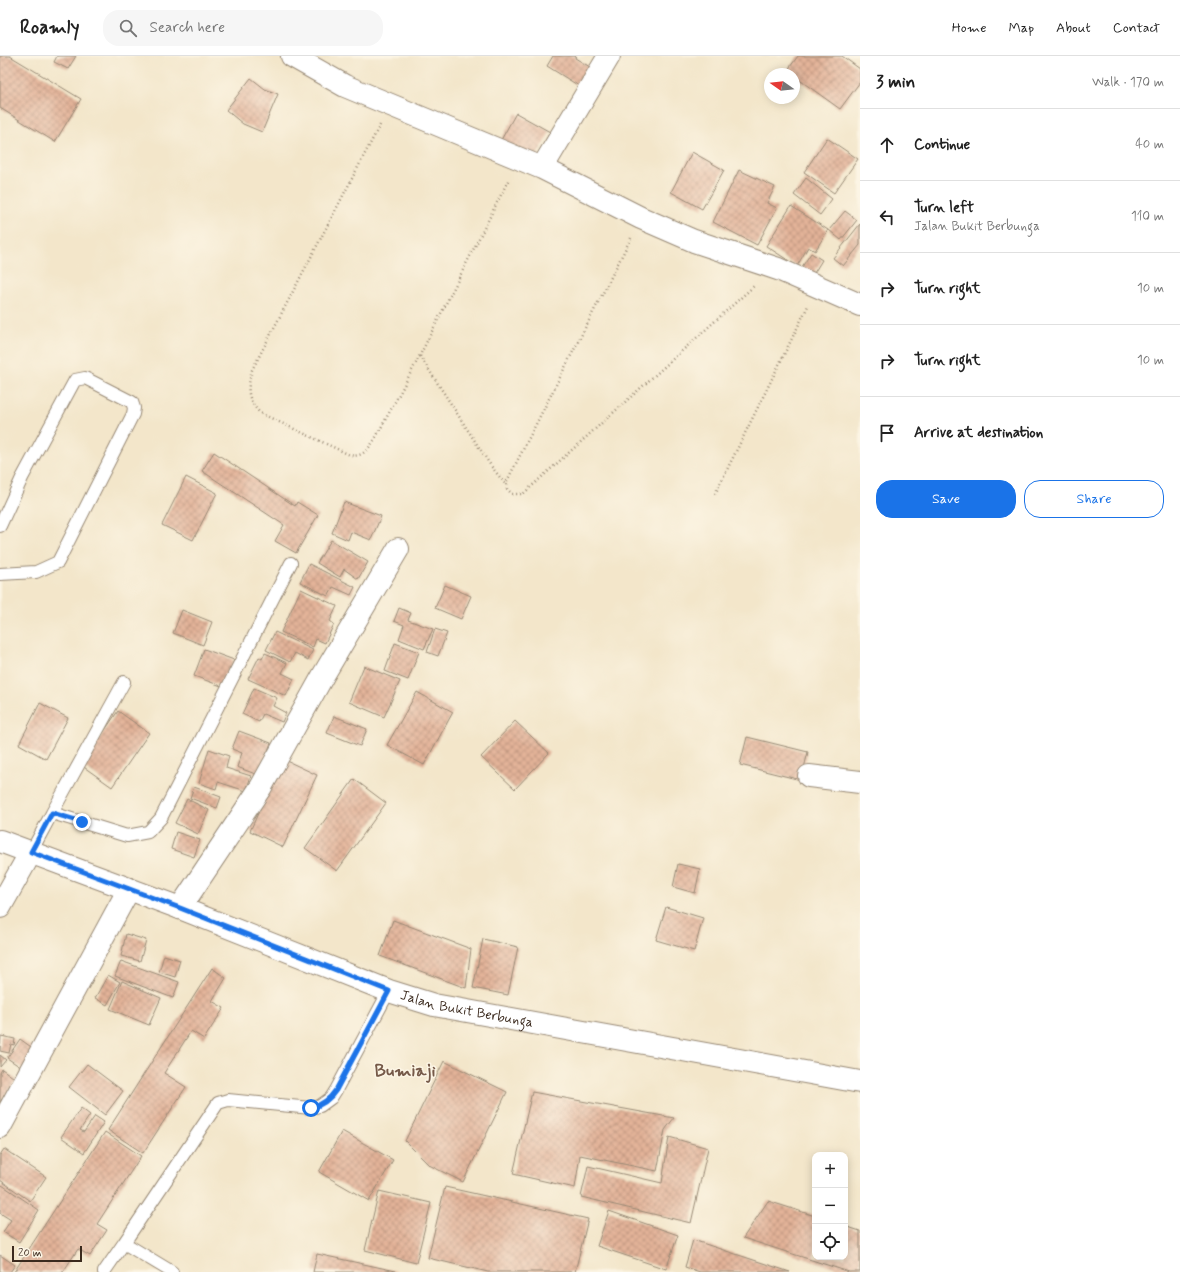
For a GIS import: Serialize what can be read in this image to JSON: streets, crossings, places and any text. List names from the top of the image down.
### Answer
{
  "streets": {
    "street": ["Jalan Bukit Berbunga"]
  },
  "districts": ["Bumiaji"],
  "scale_bar": "20 m",
  "north": "left",
  "page": {
    "header": "Roamly",
    "search": "Search here",
    "nav": [
      "Home",
      "Map",
      "About",
      "Contact"
    ],
    "heading": ["3 min", "Walk · 170 m"],
    "list": [
      ["Continue", "40 m"],
      ["Turn left", "Jalan Bukit Berbunga", "110 m"],
      ["Turn right", "10 m"],
      ["Turn right", "10 m"],
      "Arrive at destination"
    ],
    "buttons": ["Save", "Share"],
    "map_buttons": ["+", "−"],
    "scale": "20 m"
  }
}
